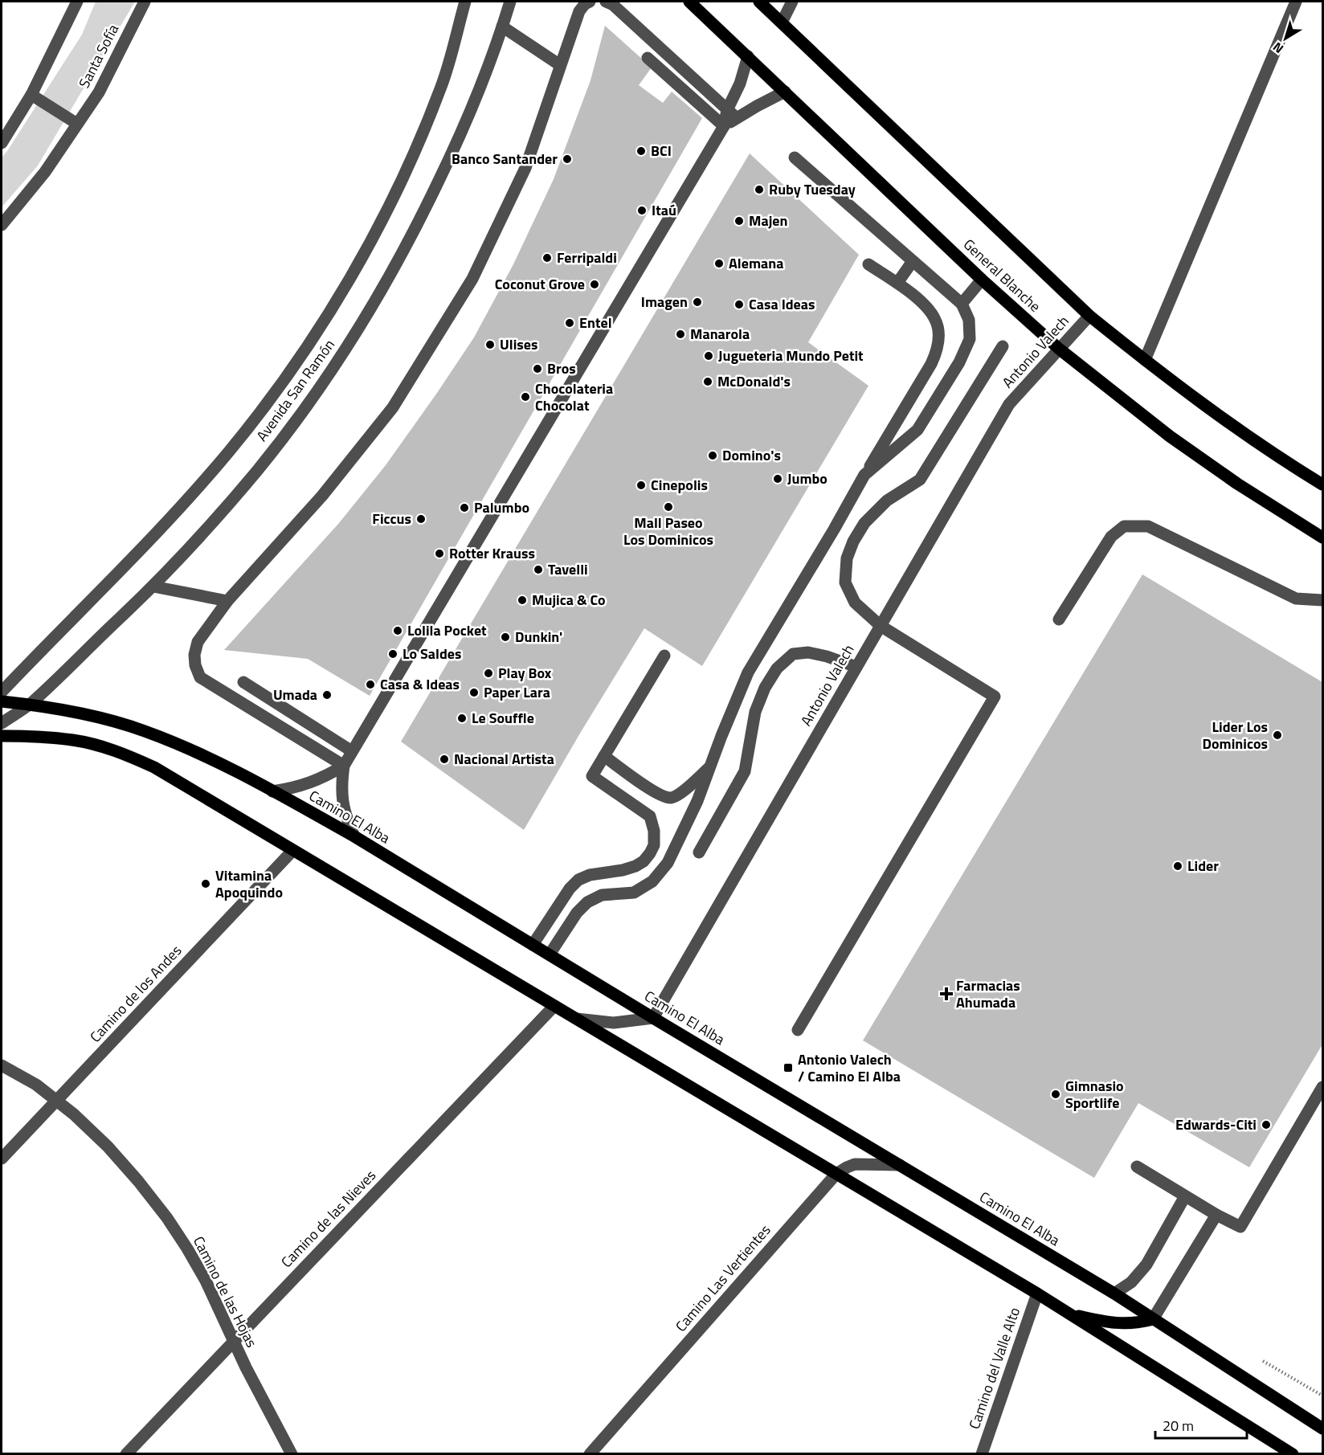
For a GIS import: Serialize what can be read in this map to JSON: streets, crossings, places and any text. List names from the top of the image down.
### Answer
{
  "streets": {
    "main road": ["General Blanche", "Camino El Alba"],
    "street": [
      "Santa Sofía",
      "Antonio Valech",
      "Avenida San Ramón",
      "Camino de los Andes",
      "Camino de las Nieves",
      "Camino Las Vertientes",
      "Camino de las Hojas",
      "Camino del Valle Alto"
    ]
  },
  "crossings": [
    ["General Blanche", "Antonio Valech"],
    ["Antonio Valech", "Camino El Alba"],
    ["Avenida San Ramón", "Camino El Alba"],
    ["Camino El Alba", "Camino Las Vertientes"],
    ["Camino de los Andes", "Camino de las Hojas"],
    ["Camino de las Nieves", "Camino de las Hojas"]
  ],
  "places": {
    "other": [
      "BCI",
      "Banco Santander",
      "Ruby Tuesday",
      "Itaú",
      "Majen",
      "Ferripaldi",
      "Alemana",
      "Coconut Grove",
      "Imagen",
      "Casa Ideas",
      "Entel",
      "Manarola",
      "Ulises",
      "Jugueteria Mundo Petit",
      "Bros",
      "McDonald's",
      "Chocolateria Chocolat",
      "Domino's",
      "Jumbo",
      "Cinepolis",
      "Mall Paseo Los Dominicos",
      "Palumbo",
      "Ficcus",
      "Rotter Krauss",
      "Tavelli",
      "Mujica & Co",
      "Lolila Pocket",
      "Dunkin'",
      "Lo Saldes",
      "Play Box",
      "Casa & Ideas",
      "Paper Lara",
      "Umada",
      "Le Souffle",
      "Lider Los Dominicos",
      "Nacional Artista",
      "Lider",
      "Vitamina Apoquindo",
      "Gimnasio Sportlife",
      "Edwards-Citi"
    ],
    "health": ["Farmacias Ahumada"],
    "transit": ["Antonio Valech / Camino El Alba"]
  },
  "scale_bar": "20 m",
  "north": "bottom left"
}
